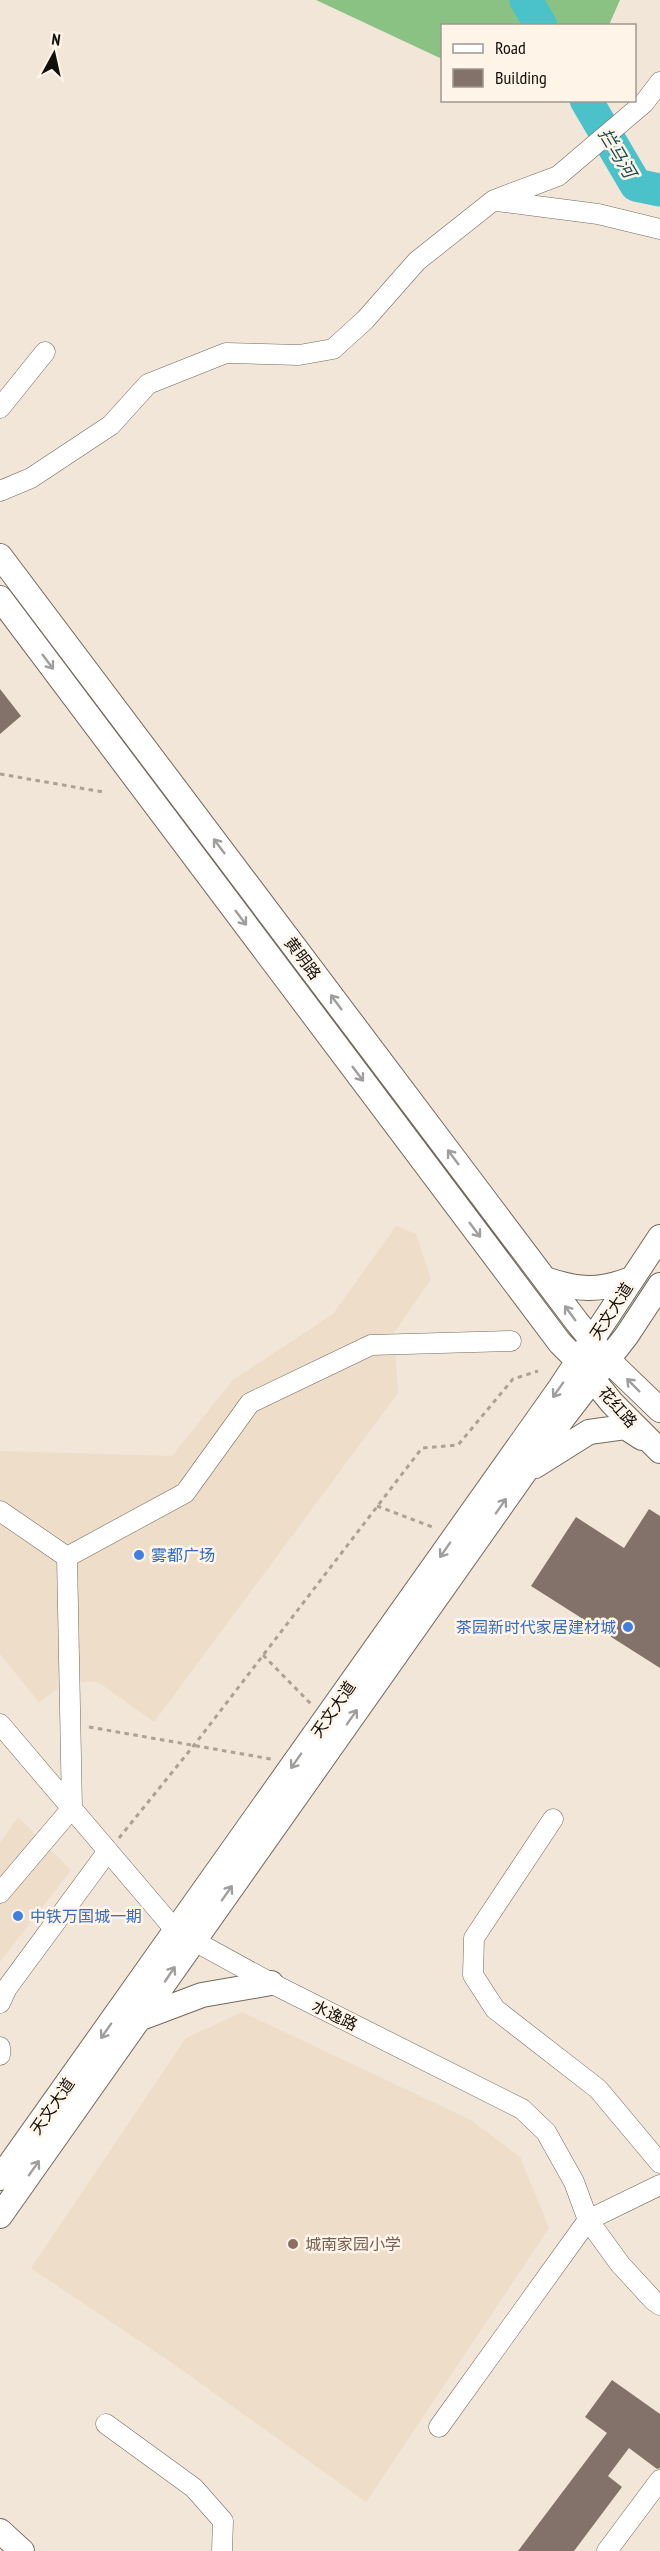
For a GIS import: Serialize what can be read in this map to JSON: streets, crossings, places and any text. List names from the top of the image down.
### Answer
{
  "streets": {
    "main road": ["黄明路", "天文大道", "花红路"],
    "street": ["水逸路"]
  },
  "crossings": [
    ["黄明路", "天文大道"],
    ["黄明路", "花红路"],
    ["天文大道", "花红路"],
    ["天文大道", "水逸路"]
  ],
  "water": ["拦马河"],
  "places": [
    "雾都广场",
    "茶园新时代家居建材城",
    "中铁万国城一期",
    "城南家园小学"
  ],
  "legend": ["Road", "Building"],
  "north": "top"
}
